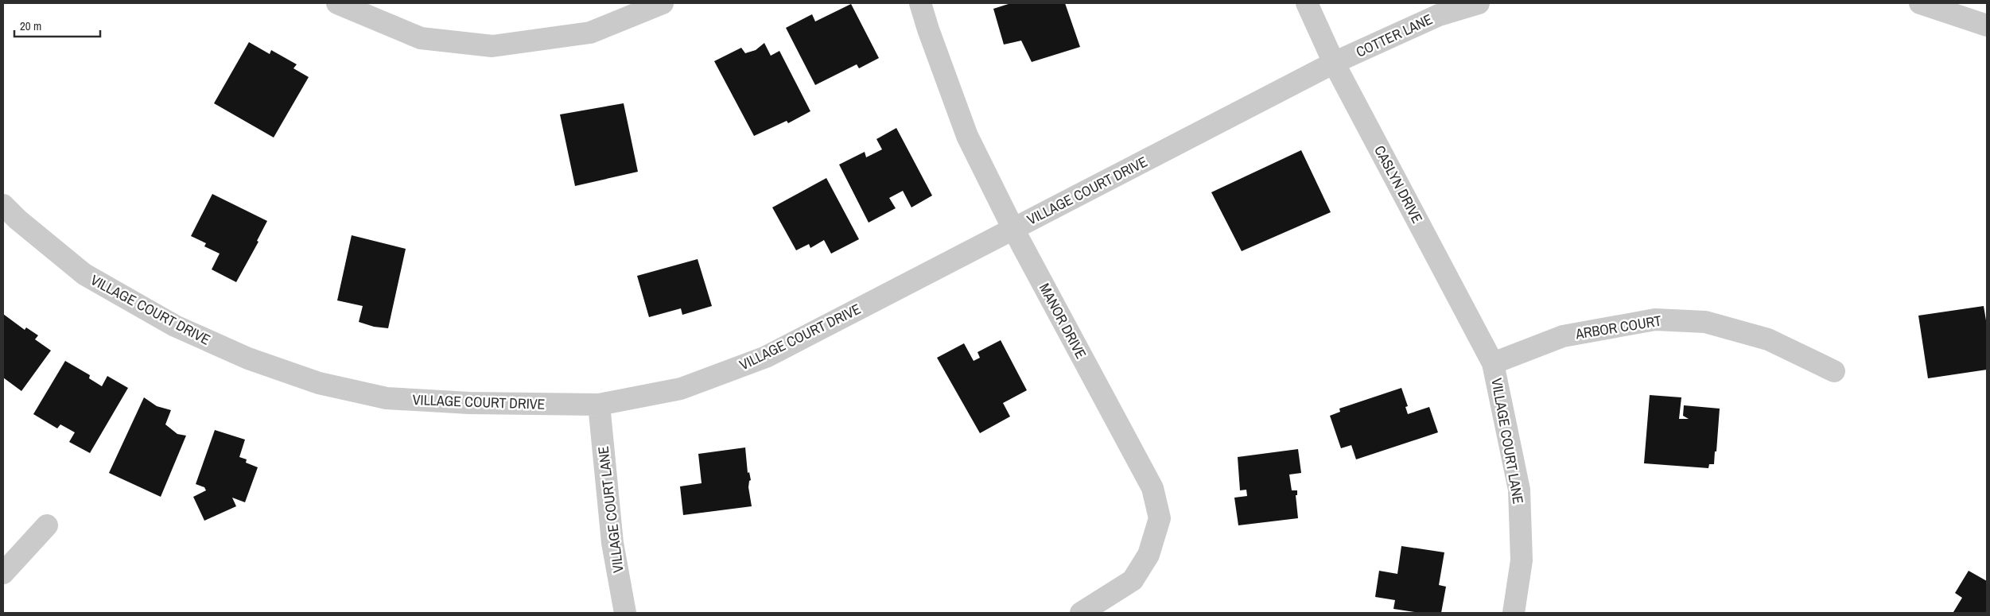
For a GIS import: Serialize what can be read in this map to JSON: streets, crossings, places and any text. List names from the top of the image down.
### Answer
{
  "streets": {
    "street": [
      "COTTER LANE",
      "CASLYN DRIVE",
      "VILLAGE COURT DRIVE",
      "MANOR DRIVE",
      "ARBOR COURT",
      "VILLAGE COURT LANE"
    ]
  },
  "crossings": [
    ["COTTER LANE", "CASLYN DRIVE"],
    ["COTTER LANE", "VILLAGE COURT DRIVE"],
    ["CASLYN DRIVE", "VILLAGE COURT DRIVE"],
    ["CASLYN DRIVE", "ARBOR COURT"],
    ["CASLYN DRIVE", "VILLAGE COURT LANE"],
    ["VILLAGE COURT DRIVE", "MANOR DRIVE"],
    ["VILLAGE COURT DRIVE", "VILLAGE COURT LANE"],
    ["ARBOR COURT", "VILLAGE COURT LANE"]
  ],
  "scale_bar": "20 m"
}
